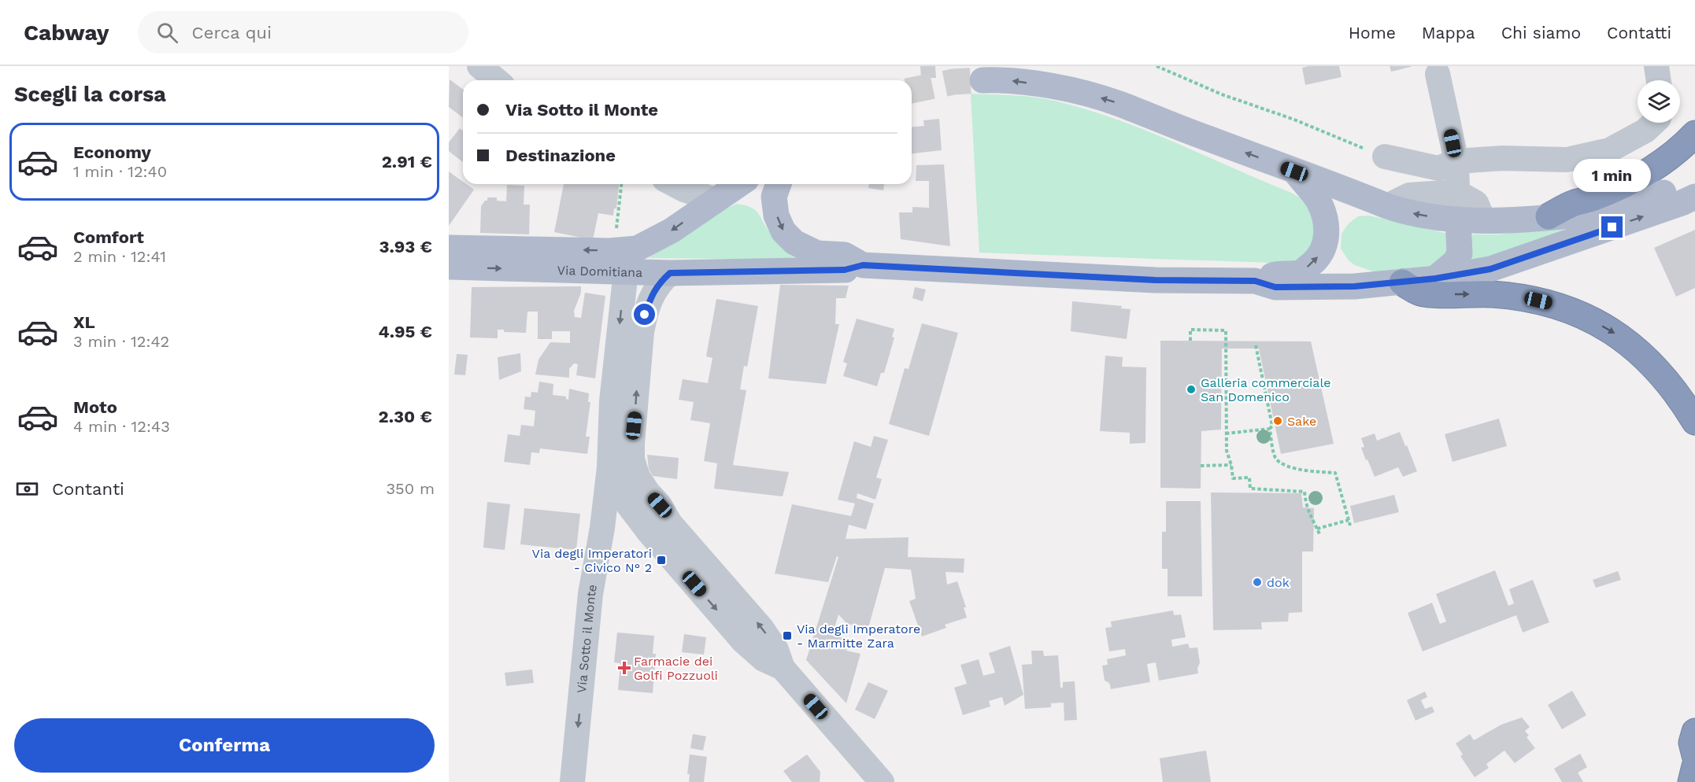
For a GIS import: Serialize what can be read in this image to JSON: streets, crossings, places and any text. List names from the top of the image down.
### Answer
{
  "streets": {
    "main road": ["Via Domitiana"],
    "street": ["Via Sotto il Monte"]
  },
  "crossings": [
    ["Via Domitiana", "Via Sotto il Monte"]
  ],
  "places": {
    "other": ["Galleria commerciale San Domenico", "Sake", "dok"],
    "transit": ["Via degli Imperatori - Civico N° 2", "Via degli Imperatore - Marmitte Zara"],
    "health": ["Farmacie dei Golfi Pozzuoli"]
  },
  "page": {
    "header": "Cabway",
    "search": "Cerca qui",
    "nav": [
      "Home",
      "Mappa",
      "Chi siamo",
      "Contatti"
    ],
    "heading": "Scegli la corsa",
    "banner": ["Via Sotto il Monte", "Destinazione"],
    "list": [
      {
        "name": "Economy",
        "note": "1 min · 12:40",
        "value": "2.91 €"
      },
      {
        "name": "Comfort",
        "note": "2 min · 12:41",
        "value": "3.93 €"
      },
      {
        "name": "XL",
        "note": "3 min · 12:42",
        "value": "4.95 €"
      },
      {
        "name": "Moto",
        "note": "4 min · 12:43",
        "value": "2.30 €"
      }
    ],
    "bubble": "1 min",
    "pay": ["Contanti", "350 m"],
    "buttons": "Conferma"
  }
}
